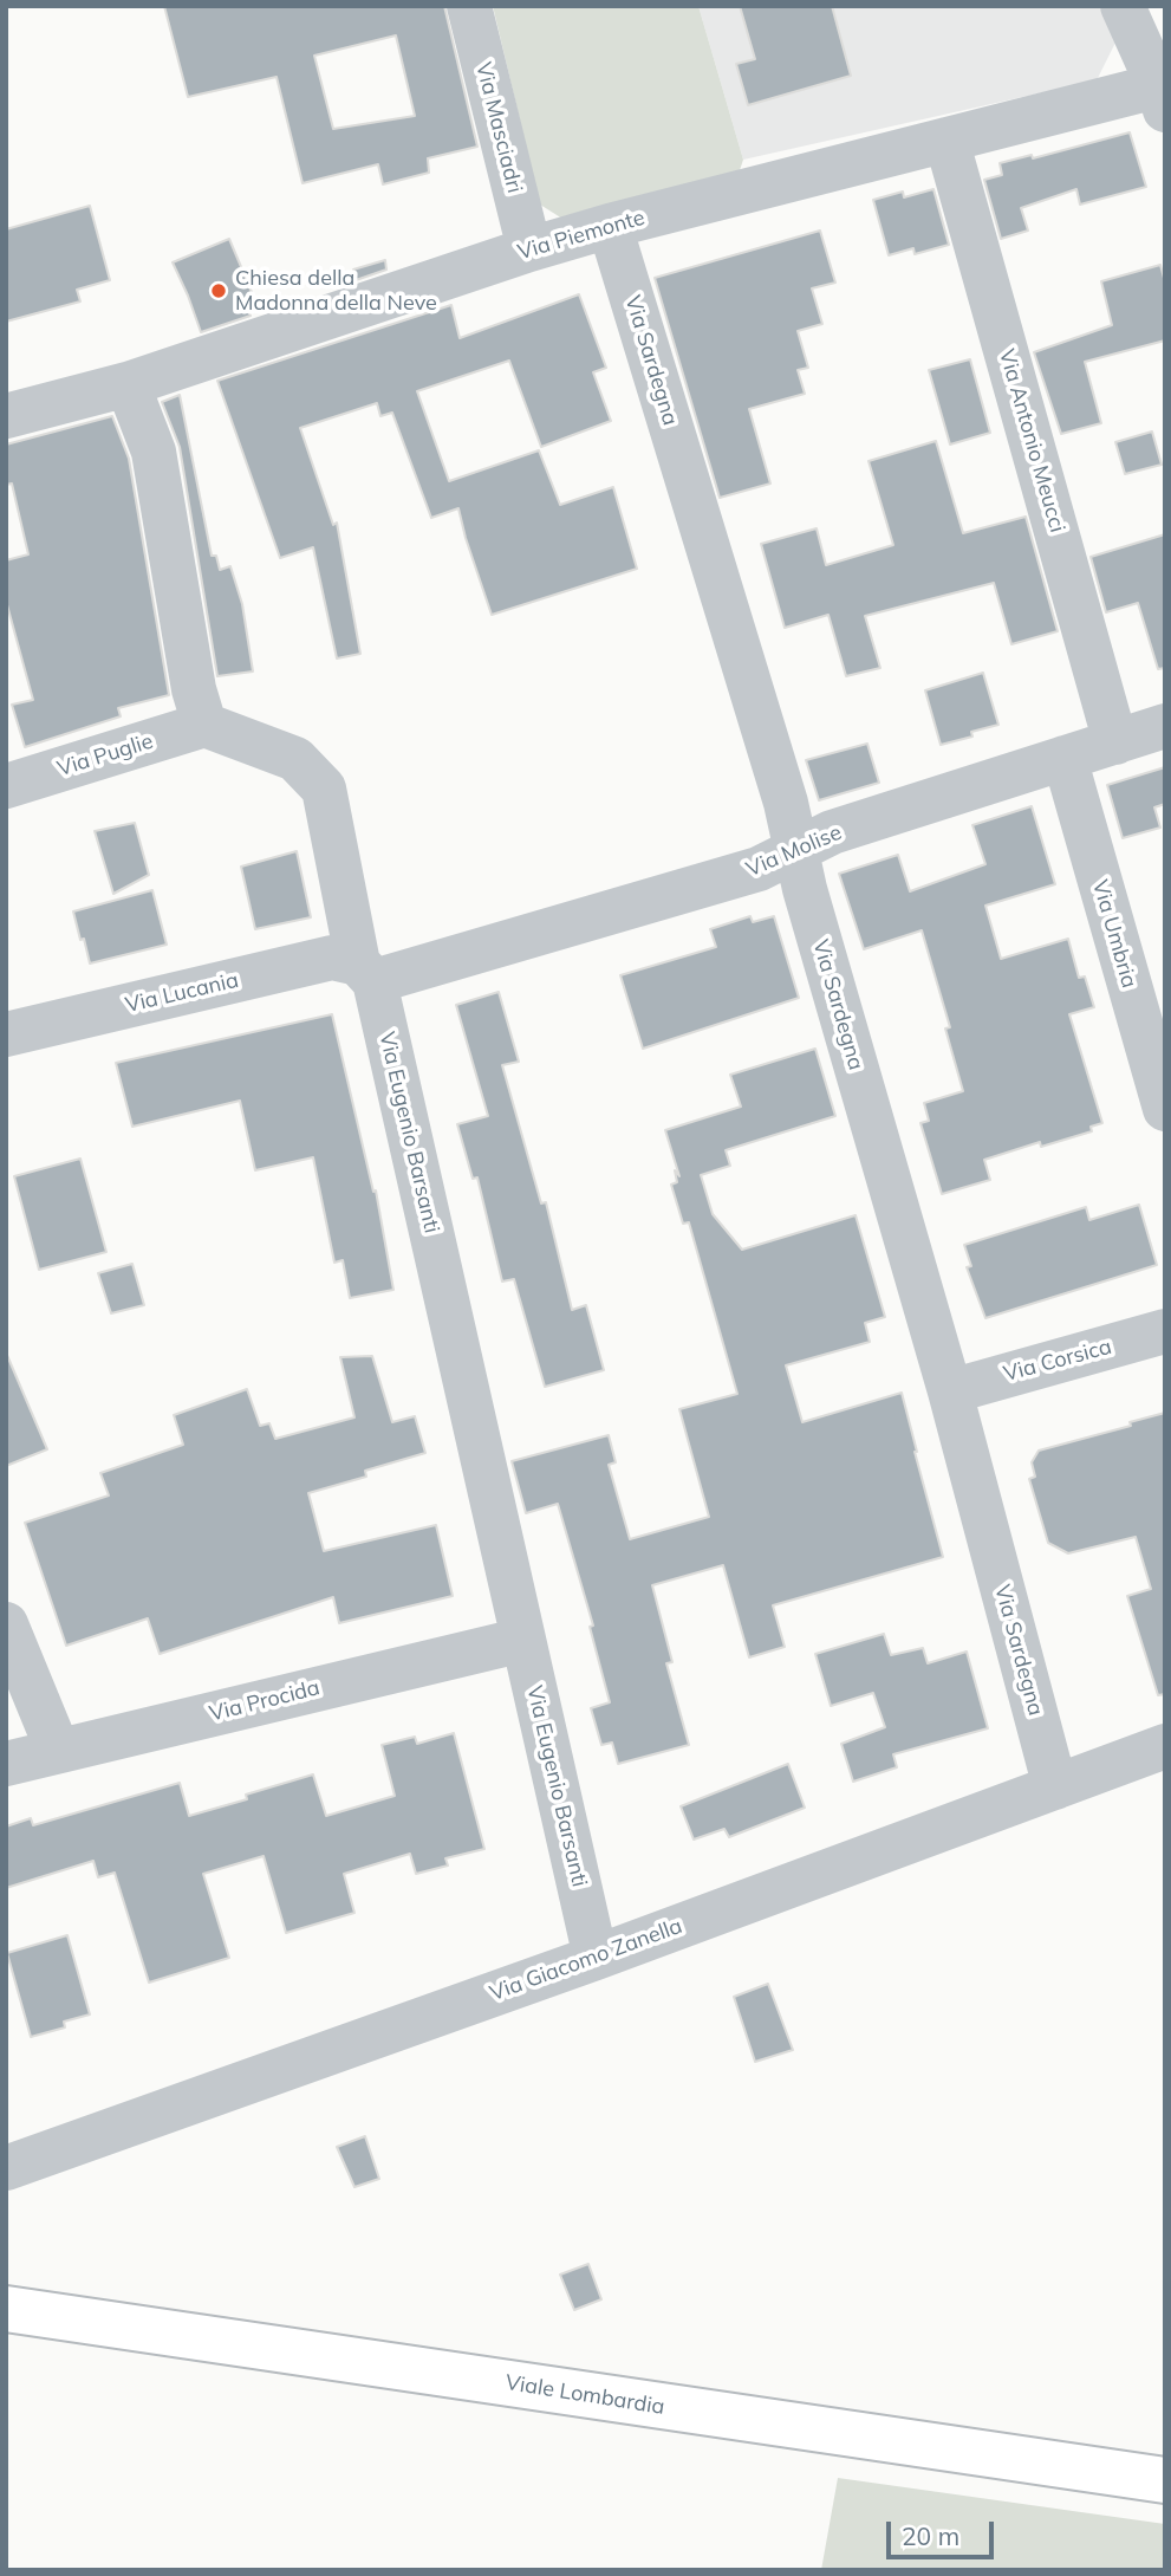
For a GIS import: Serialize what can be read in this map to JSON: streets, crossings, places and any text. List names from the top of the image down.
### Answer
{
  "streets": {
    "main road": ["Viale Lombardia"],
    "street": [
      "Via Masciadri",
      "Via Piemonte",
      "Via Sardegna",
      "Via Antonio Meucci",
      "Via Puglie",
      "Via Molise",
      "Via Umbria",
      "Via Lucania",
      "Via Eugenio Barsanti",
      "Via Corsica",
      "Via Procida",
      "Via Giacomo Zanella"
    ]
  },
  "crossings": [
    ["Via Masciadri", "Via Piemonte"],
    ["Via Piemonte", "Via Sardegna"],
    ["Via Piemonte", "Via Antonio Meucci"],
    ["Via Sardegna", "Via Molise"],
    ["Via Sardegna", "Via Corsica"],
    ["Via Sardegna", "Via Giacomo Zanella"],
    ["Via Antonio Meucci", "Via Molise"],
    ["Via Puglie", "Via Eugenio Barsanti"],
    ["Via Molise", "Via Umbria"],
    ["Via Molise", "Via Lucania"],
    ["Via Molise", "Via Eugenio Barsanti"],
    ["Via Lucania", "Via Eugenio Barsanti"],
    ["Via Eugenio Barsanti", "Via Procida"],
    ["Via Eugenio Barsanti", "Via Giacomo Zanella"]
  ],
  "places": ["Chiesa della Madonna della Neve"],
  "scale_bar": "20 m"
}
